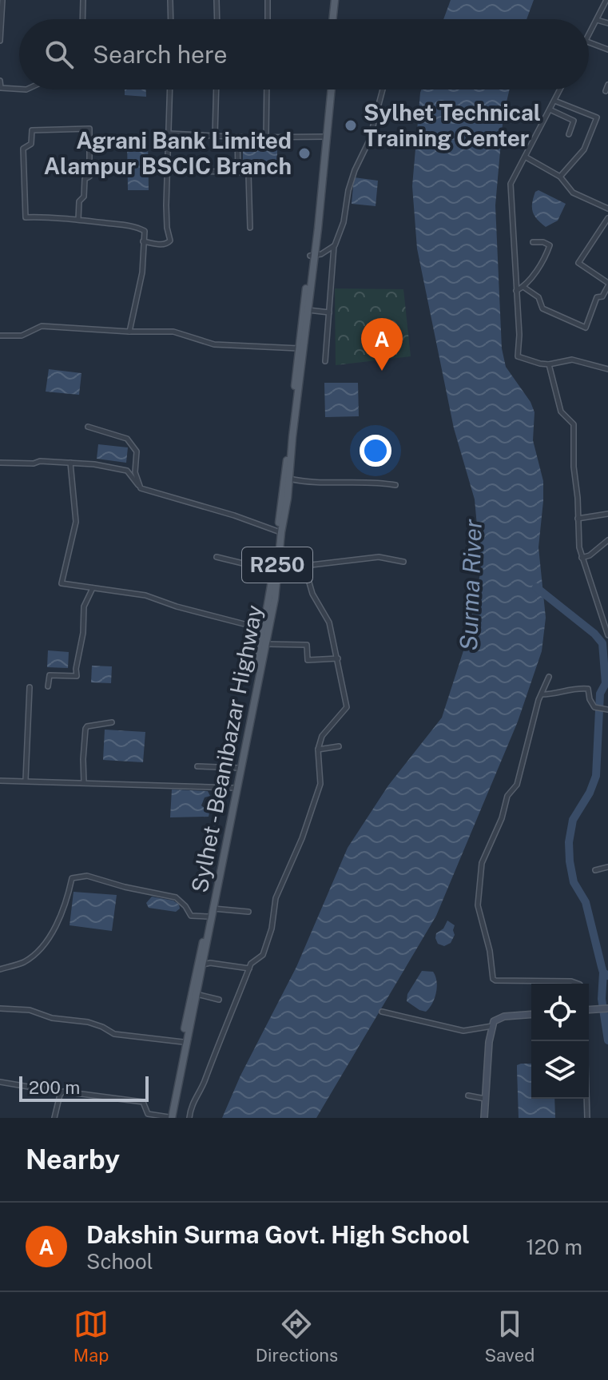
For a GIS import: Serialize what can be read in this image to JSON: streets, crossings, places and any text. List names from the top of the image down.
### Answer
{
  "streets": {
    "main road": ["R250", "Sylhet - Beanibazar Highway"]
  },
  "water": ["Surma River"],
  "places": ["Sylhet Technical Training Center", "Agrani Bank Limited Alampur BSCIC Branch"],
  "scale_bar": "200 m",
  "page": {
    "search": "Search here",
    "pins": "A",
    "scale": "200 m",
    "heading": "Nearby",
    "list": [
      {
        "mark": "A",
        "name": "Dakshin Surma Govt. High School",
        "note": "School",
        "value": "120 m"
      }
    ],
    "nav": ["Map", "Directions", "Saved"]
  }
}
